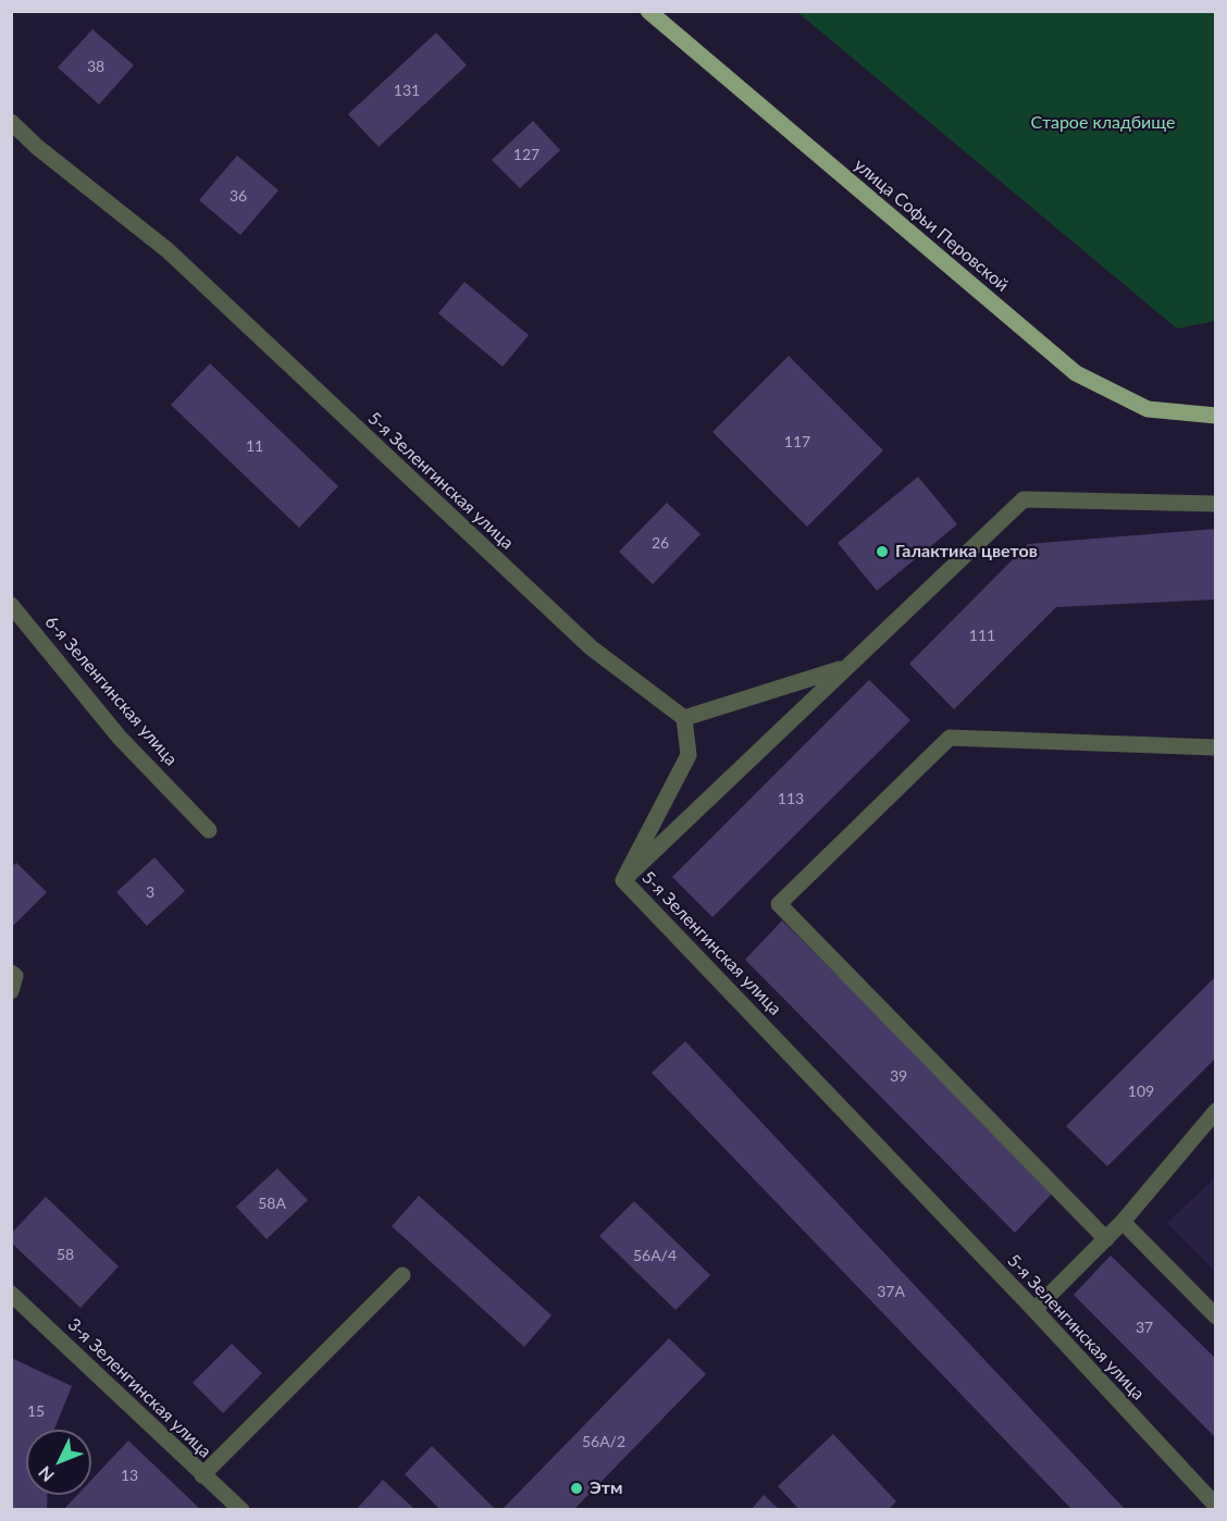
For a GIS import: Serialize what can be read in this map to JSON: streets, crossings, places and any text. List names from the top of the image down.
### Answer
{
  "streets": {
    "main road": ["улица Софьи Перовской"],
    "street": ["5-я Зеленгинская улица", "6-я Зеленгинская улица", "3-я Зеленгинская улица"]
  },
  "parks": ["Старое кладбище"],
  "places": ["Галактика цветов", "Этм"],
  "house_numbers": [
    "38",
    "131",
    "127",
    "36",
    "117",
    "11",
    "26",
    "111",
    "113",
    "3",
    "39",
    "109",
    "58А",
    "58",
    "56А/4",
    "37А",
    "37",
    "15",
    "56А/2",
    "13"
  ],
  "north": "bottom left"
}
